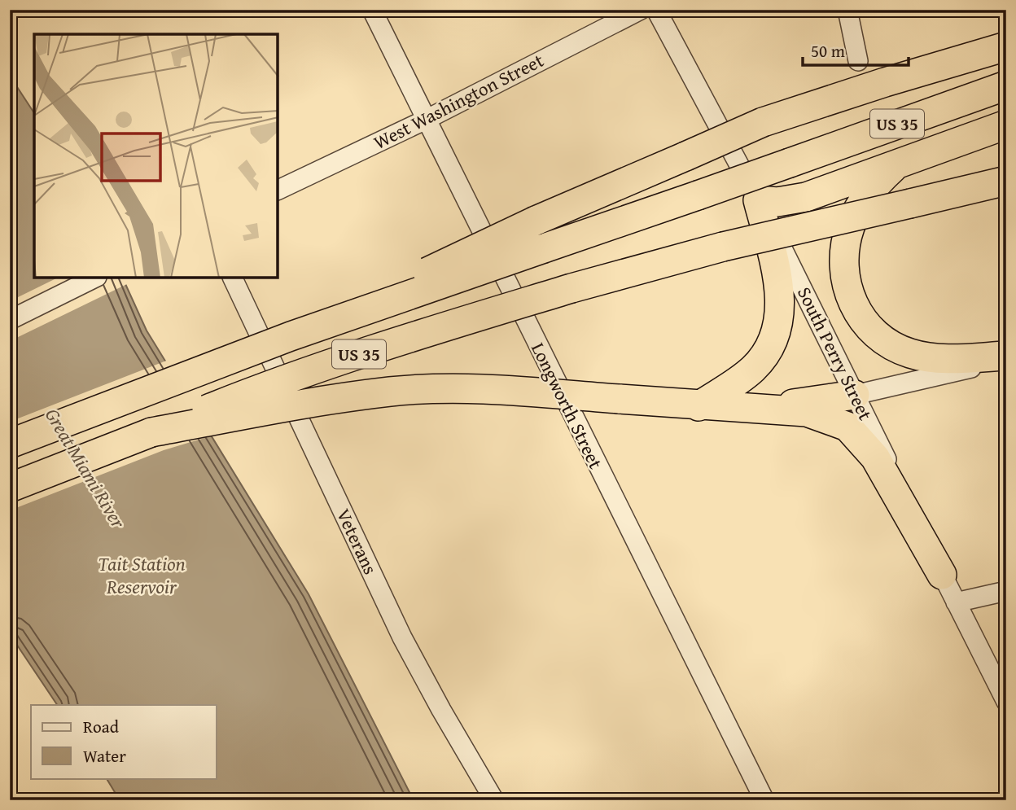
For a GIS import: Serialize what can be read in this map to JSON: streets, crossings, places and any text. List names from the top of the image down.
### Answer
{
  "streets": {
    "highway": ["US 35"],
    "street": [
      "West Washington Street",
      "South Perry Street",
      "Longworth Street",
      "Veterans"
    ]
  },
  "crossings": [
    ["West Washington Street", "Longworth Street"]
  ],
  "water": ["Great Miami River", "Tait Station Reservoir"],
  "legend": ["Road", "Water"],
  "scale_bar": "50 m"
}
